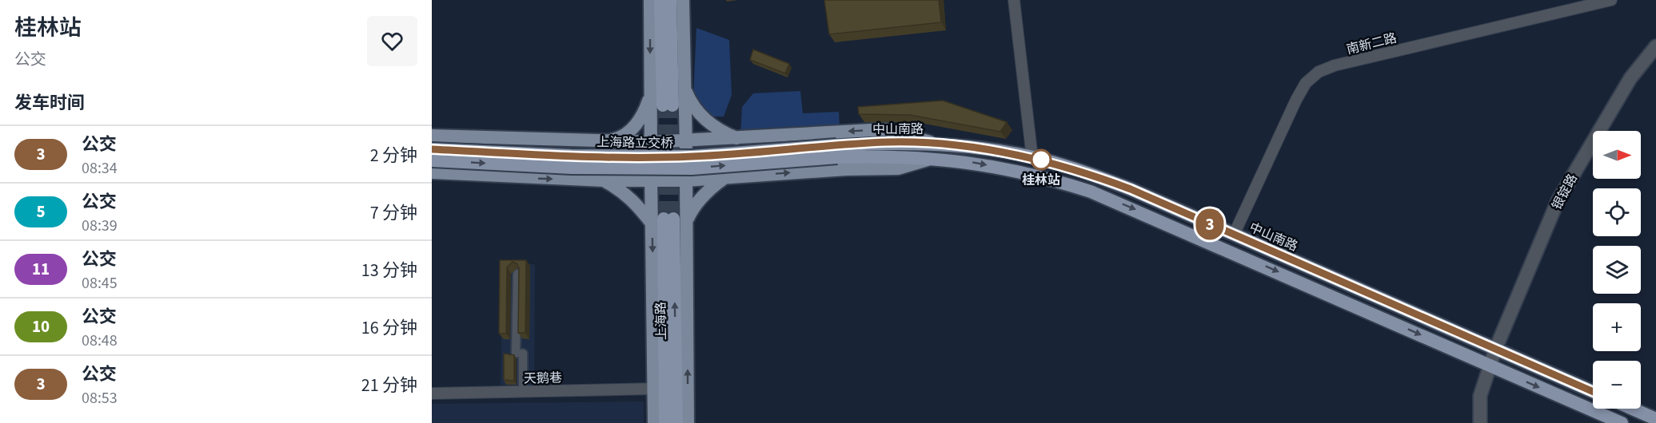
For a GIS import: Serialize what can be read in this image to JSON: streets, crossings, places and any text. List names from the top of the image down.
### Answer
{
  "streets": {
    "highway": ["中山南路", "上海路立交桥", "上海路"],
    "street": ["南新二路", "银锭路", "天鹅巷"]
  },
  "crossings": [
    ["南新二路", "中山南路"],
    ["中山南路", "上海路立交桥"],
    ["中山南路", "银锭路"]
  ],
  "places": ["桂林站"],
  "lines": ["bus line 3"],
  "north": "right",
  "page": {
    "heading": [
      ["桂林站", "公交"],
      "发车时间"
    ],
    "on_map": "3",
    "list": [
      {
        "mark": "3",
        "name": "公交",
        "note": "08:34",
        "value": "2 分钟"
      },
      {
        "mark": "5",
        "name": "公交",
        "note": "08:39",
        "value": "7 分钟"
      },
      {
        "mark": "11",
        "name": "公交",
        "note": "08:45",
        "value": "13 分钟"
      },
      {
        "mark": "10",
        "name": "公交",
        "note": "08:48",
        "value": "16 分钟"
      },
      {
        "mark": "3",
        "name": "公交",
        "note": "08:53",
        "value": "21 分钟"
      }
    ],
    "map_buttons": ["+", "−"]
  }
}
